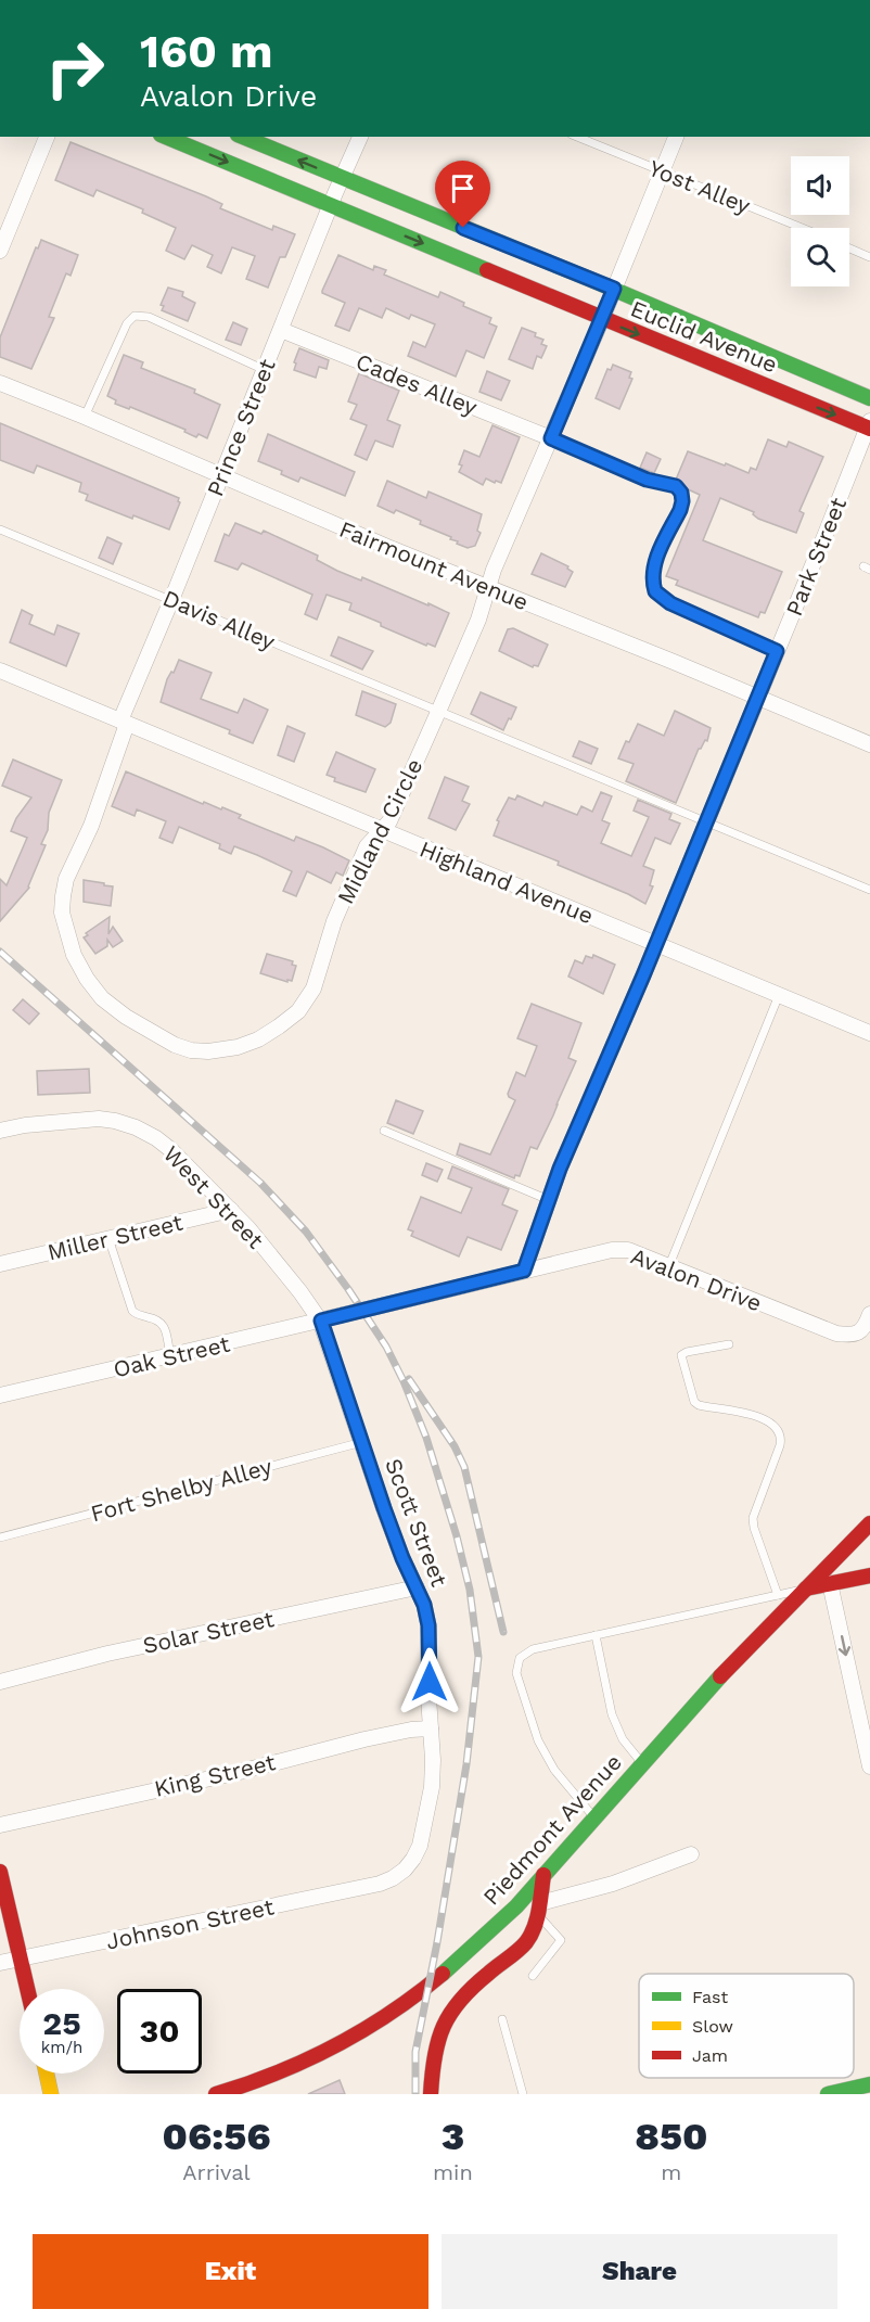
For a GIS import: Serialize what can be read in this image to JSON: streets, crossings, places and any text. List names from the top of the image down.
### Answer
{
  "streets": {
    "main road": ["Euclid Avenue", "Piedmont Avenue"],
    "street": [
      "Cades Alley",
      "Prince Street",
      "Park Street",
      "Fairmount Avenue",
      "Midland Circle",
      "Highland Avenue",
      "West Street",
      "Miller Street",
      "Avalon Drive",
      "Oak Street",
      "Scott Street",
      "Solar Street",
      "King Street",
      "Johnson Street"
    ],
    "lane": ["Yost Alley", "Davis Alley", "Fort Shelby Alley"]
  },
  "crossings": [
    ["Yost Alley", "Midland Circle"],
    ["Euclid Avenue", "Prince Street"],
    ["Euclid Avenue", "Park Street"],
    ["Euclid Avenue", "Midland Circle"],
    ["Cades Alley", "Prince Street"],
    ["Cades Alley", "Midland Circle"],
    ["Prince Street", "Fairmount Avenue"],
    ["Prince Street", "Davis Alley"],
    ["Prince Street", "Midland Circle"],
    ["Prince Street", "Highland Avenue"],
    ["Park Street", "Fairmount Avenue"],
    ["Park Street", "Davis Alley"],
    ["Park Street", "Highland Avenue"],
    ["Park Street", "Avalon Drive"],
    ["Fairmount Avenue", "Midland Circle"],
    ["Davis Alley", "Midland Circle"],
    ["Midland Circle", "Highland Avenue"],
    ["West Street", "Miller Street"],
    ["West Street", "Oak Street"],
    ["West Street", "Scott Street"],
    ["Avalon Drive", "Oak Street"],
    ["Oak Street", "Scott Street"],
    ["Fort Shelby Alley", "Scott Street"],
    ["Scott Street", "Solar Street"],
    ["Scott Street", "King Street"],
    ["Scott Street", "Johnson Street"]
  ],
  "legend": ["Fast", "Slow", "Jam"],
  "page": {
    "turn": ["160 m", "Avalon Drive"],
    "speed": "25 km/h",
    "limit": "30",
    "eta": [
      "06:56",
      "Arrival",
      "3",
      "min",
      "850",
      "m"
    ],
    "buttons": ["Exit", "Share"]
  }
}
